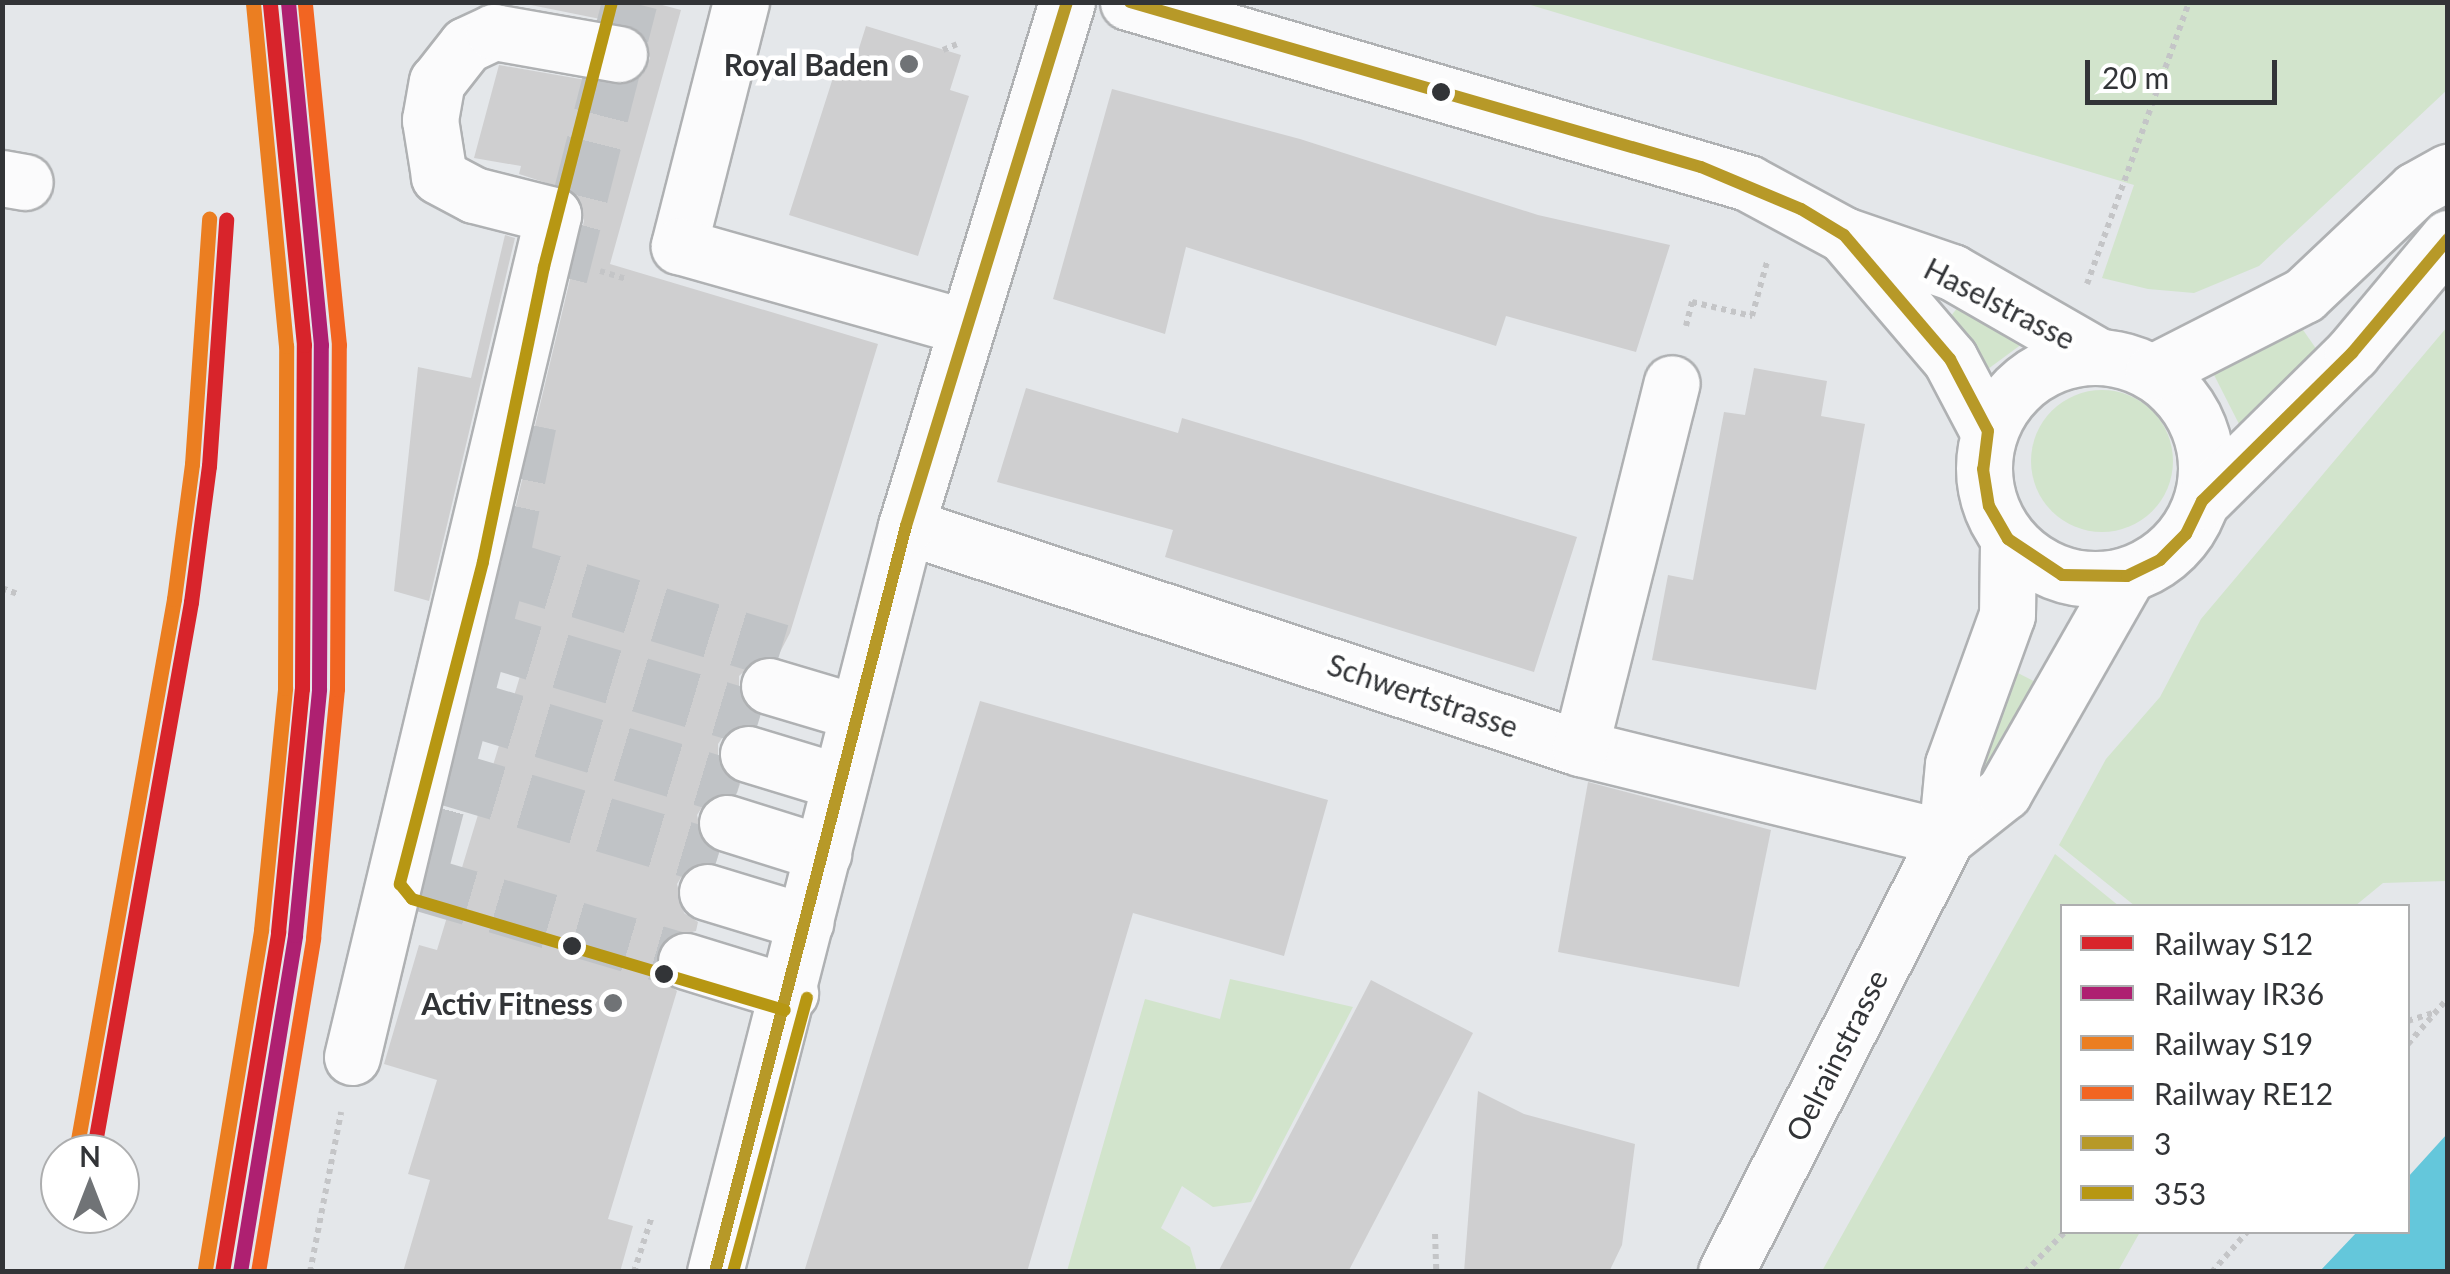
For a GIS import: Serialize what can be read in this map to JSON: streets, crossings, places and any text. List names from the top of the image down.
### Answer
{
  "streets": {
    "street": ["Haselstrasse", "Schwertstrasse", "Oelrainstrasse"]
  },
  "crossings": [
    ["Haselstrasse", "Oelrainstrasse"],
    ["Schwertstrasse", "Oelrainstrasse"]
  ],
  "places": ["Royal Baden", "Activ Fitness"],
  "lines": [
    "rail line S12",
    "rail line IR36",
    "rail line RE12",
    "transit line 3",
    "transit line 353",
    "rail line S19"
  ],
  "legend": [
    "Railway S12",
    "Railway IR36",
    "Railway S19",
    "Railway RE12",
    "3",
    "353"
  ],
  "scale_bar": "20 m",
  "north": "top"
}
